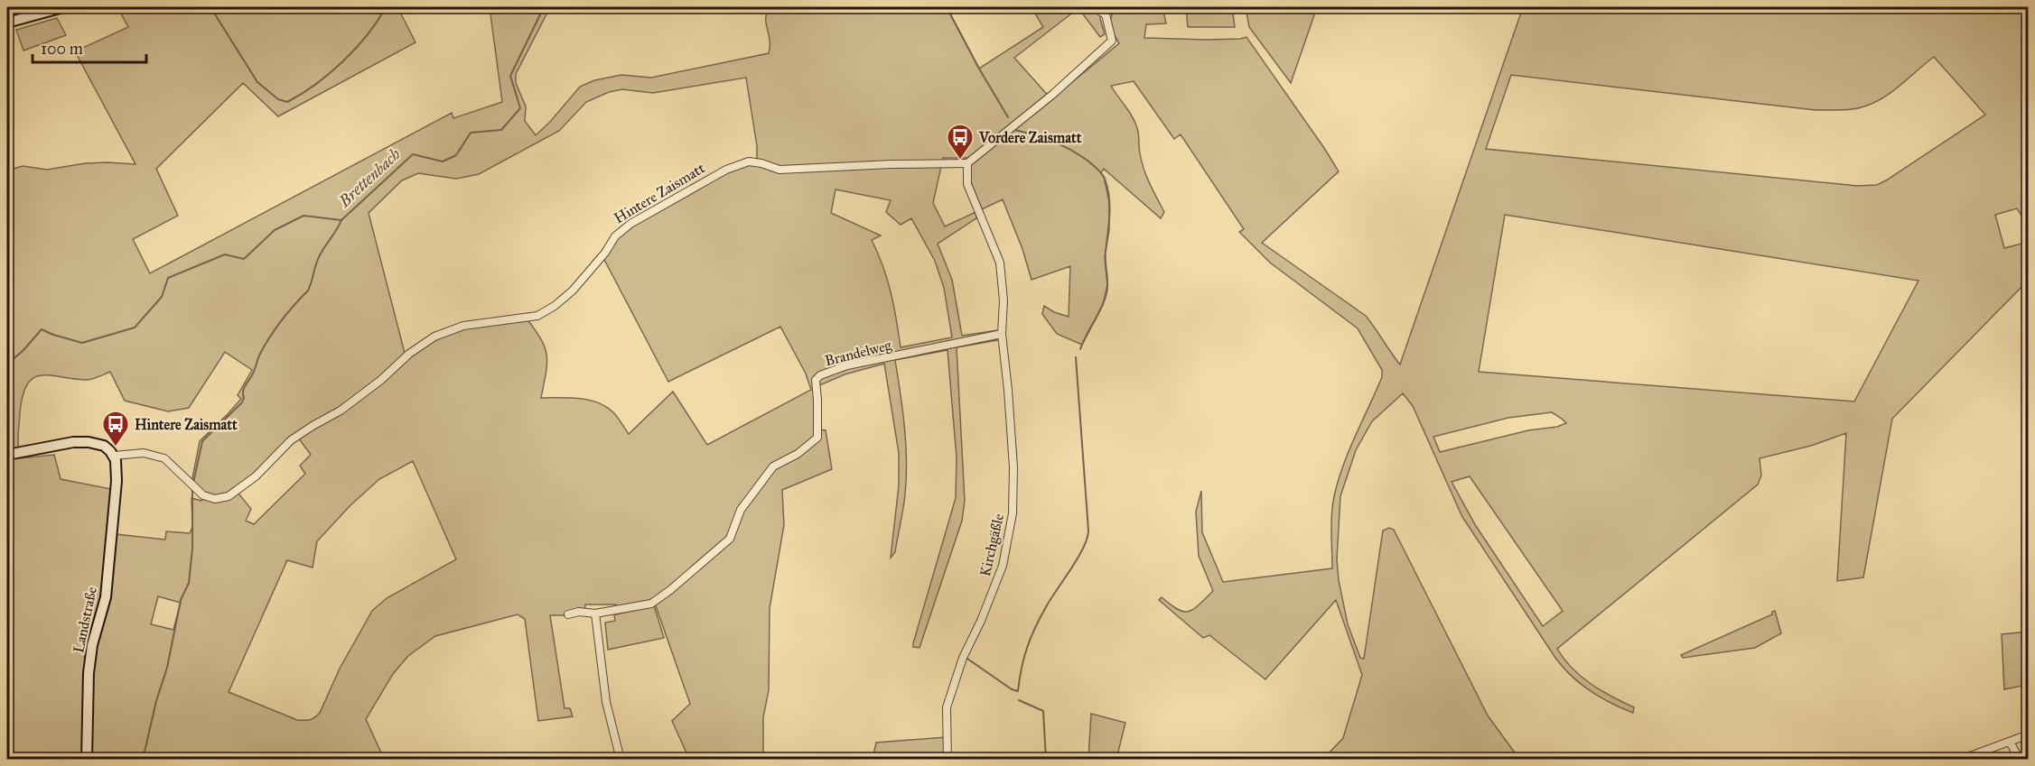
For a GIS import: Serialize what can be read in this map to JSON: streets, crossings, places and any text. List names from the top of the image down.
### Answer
{
  "streets": {
    "street": [
      "Hintere Zaismatt",
      "Brandelweg",
      "Kirchgäßle",
      "Landstraße"
    ]
  },
  "crossings": [
    ["Hintere Zaismatt", "Landstraße"],
    ["Brandelweg", "Kirchgäßle"]
  ],
  "water": ["Brettenbach"],
  "places": {
    "bus stop": ["Vordere Zaismatt", "Hintere Zaismatt"]
  },
  "scale_bar": "100 m"
}
